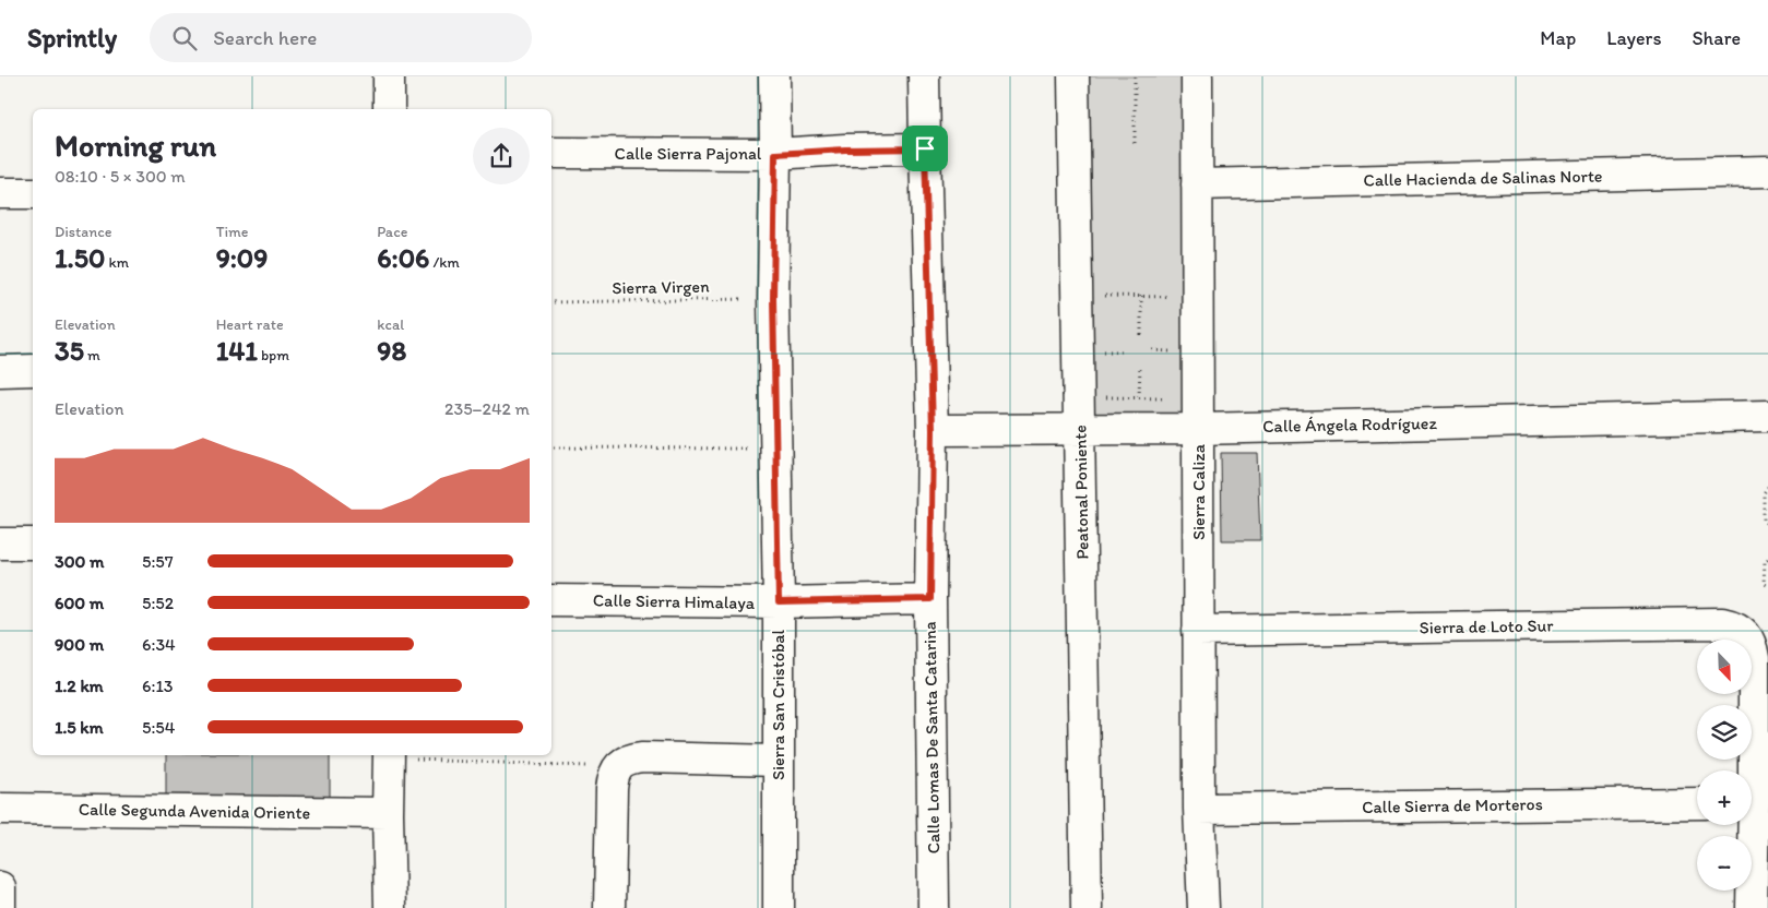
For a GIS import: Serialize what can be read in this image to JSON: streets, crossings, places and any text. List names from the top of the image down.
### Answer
{
  "streets": {
    "street": [
      "Calle Sierra Pajonal",
      "Calle Hacienda de Salinas Norte",
      "Calle Ángela Rodríguez",
      "Peatonal Poniente",
      "Sierra Caliza",
      "Calle Sierra Himalaya",
      "Sierra de Loto Sur",
      "Sierra San Cristóbal",
      "Calle Lomas De Santa Catarina",
      "Calle Sierra de Morteros",
      "Calle Segunda Avenida Oriente"
    ],
    "path": ["Sierra Virgen"]
  },
  "crossings": [
    ["Calle Sierra Pajonal", "Sierra San Cristóbal"],
    ["Calle Sierra Pajonal", "Calle Lomas De Santa Catarina"],
    ["Calle Hacienda de Salinas Norte", "Sierra Caliza"],
    ["Sierra Virgen", "Sierra San Cristóbal"],
    ["Calle Ángela Rodríguez", "Peatonal Poniente"],
    ["Calle Ángela Rodríguez", "Sierra Caliza"],
    ["Calle Ángela Rodríguez", "Calle Lomas De Santa Catarina"],
    ["Sierra Caliza", "Sierra de Loto Sur"],
    ["Sierra Caliza", "Calle Sierra de Morteros"],
    ["Calle Sierra Himalaya", "Sierra San Cristóbal"],
    ["Calle Sierra Himalaya", "Calle Lomas De Santa Catarina"]
  ],
  "north": "bottom right",
  "page": {
    "header": "Sprintly",
    "search": "Search here",
    "nav": ["Map", "Layers", "Share"],
    "heading": ["Morning run", "08:10 · 5 × 300 m"],
    "stats": [
      ["Distance", "1.50 km"],
      ["Time", "9:09"],
      ["Pace", "6:06 /km"],
      ["Elevation", "35 m"],
      ["Heart rate", "141 bpm"],
      ["kcal", "98"]
    ],
    "chart": ["Elevation", "235–242 m"],
    "list": [
      {
        "name": "300 m",
        "note": "5:57"
      },
      {
        "name": "600 m",
        "note": "5:52"
      },
      {
        "name": "900 m",
        "note": "6:34"
      },
      {
        "name": "1.2 km",
        "note": "6:13"
      },
      {
        "name": "1.5 km",
        "note": "5:54"
      }
    ],
    "map_buttons": ["+", "−"]
  }
}
